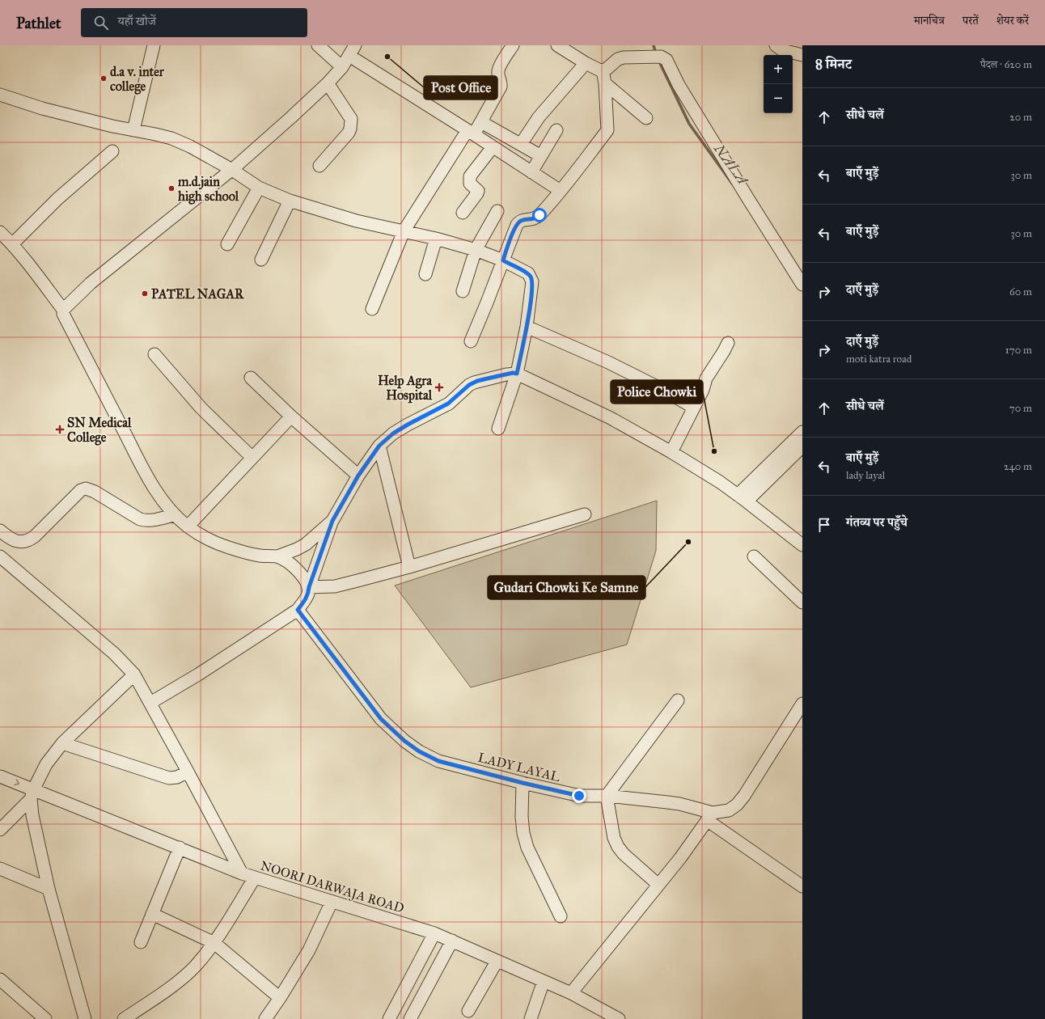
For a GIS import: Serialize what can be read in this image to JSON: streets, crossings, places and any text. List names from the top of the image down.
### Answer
{
  "streets": {
    "street": ["LADY LAYAL", "NOORI DARWAJA ROAD"]
  },
  "water": ["NALA"],
  "places": {
    "other": [
      "Post Office",
      "d.a v. inter college",
      "m.d.jain high school",
      "PATEL NAGAR",
      "Police Chowki",
      "Gudari Chowki Ke Samne"
    ],
    "health": ["Help Agra Hospital", "SN Medical College"]
  },
  "page": {
    "header": "Pathlet",
    "search": "यहाँ खोजें",
    "nav": ["मानचित्र", "परतें", "शेयर करें"],
    "heading": ["8 मिनट", "पैदल · 620 m"],
    "map_buttons": ["+", "−"],
    "list": [
      ["सीधे चलें", "20 m"],
      ["बाएँ मुड़ें", "30 m"],
      ["बाएँ मुड़ें", "30 m"],
      ["दाएँ मुड़ें", "60 m"],
      ["दाएँ मुड़ें", "moti katra road", "170 m"],
      ["सीधे चलें", "70 m"],
      ["बाएँ मुड़ें", "lady layal", "240 m"],
      "गंतव्य पर पहुँचे"
    ]
  }
}
